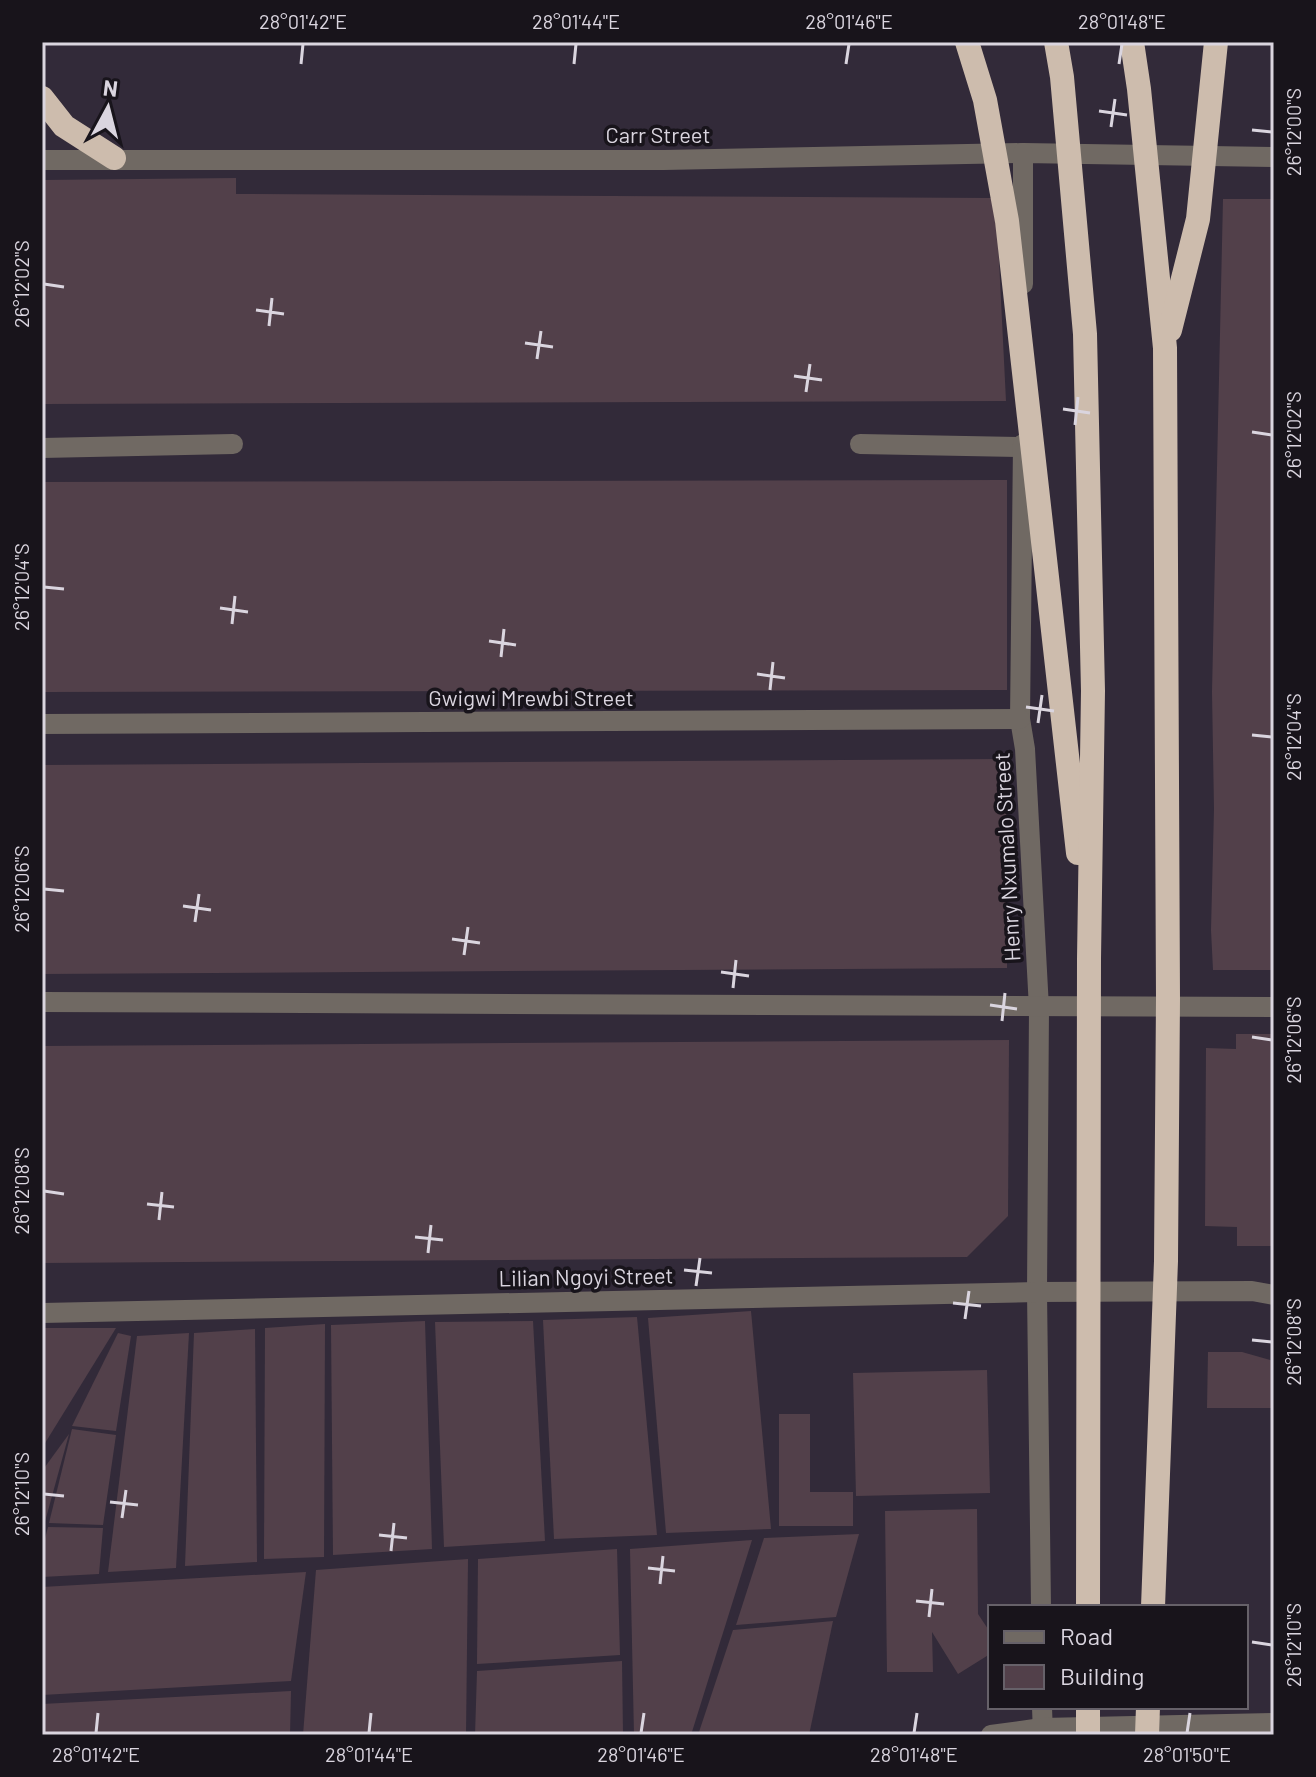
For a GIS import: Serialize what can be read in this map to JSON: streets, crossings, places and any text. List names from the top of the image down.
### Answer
{
  "streets": {
    "street": [
      "Carr Street",
      "Gwigwi Mrewbi Street",
      "Henry Nxumalo Street",
      "Lilian Ngoyi Street"
    ]
  },
  "crossings": [
    ["Carr Street", "Henry Nxumalo Street"],
    ["Gwigwi Mrewbi Street", "Henry Nxumalo Street"],
    ["Henry Nxumalo Street", "Lilian Ngoyi Street"]
  ],
  "legend": ["Road", "Building"],
  "north": "top",
  "coordinates": [
    "28°01'42\"E",
    "28°01'44\"E",
    "28°01'46\"E",
    "28°01'48\"E",
    "26°12'00\"S",
    "26°12'02\"S",
    "26°12'04\"S",
    "26°12'06\"S",
    "26°12'08\"S",
    "26°12'10\"S",
    "28°01'50\"E"
  ]
}
